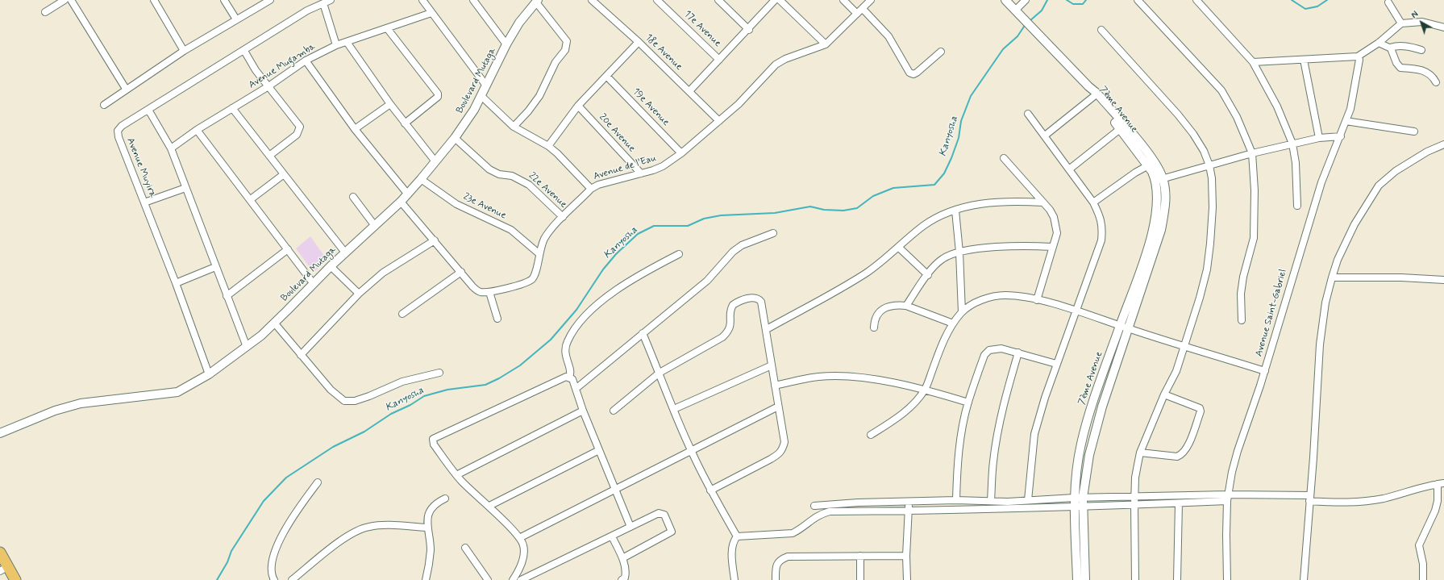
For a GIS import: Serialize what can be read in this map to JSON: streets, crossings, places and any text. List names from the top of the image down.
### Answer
{
  "streets": {
    "street": [
      "17e Avenue",
      "18e Avenue",
      "Avenue Mugamba",
      "Boulevard Mutaga",
      "19e Avenue",
      "7ème Avenue",
      "20e Avenue",
      "Avenue Muyira",
      "Avenue de l'Eau",
      "22e Avenue",
      "23e Avenue",
      "Avenue Saint-Gabriel"
    ]
  },
  "crossings": [
    ["18e Avenue", "Avenue de l'Eau"],
    ["Boulevard Mutaga", "Avenue Muyira"],
    ["Boulevard Mutaga", "Avenue de l'Eau"],
    ["Boulevard Mutaga", "22e Avenue"],
    ["Boulevard Mutaga", "23e Avenue"],
    ["19e Avenue", "Avenue de l'Eau"],
    ["20e Avenue", "Avenue de l'Eau"],
    ["Avenue de l'Eau", "22e Avenue"],
    ["Avenue de l'Eau", "23e Avenue"]
  ],
  "water": ["Kanyosha"],
  "north": "top left"
}
